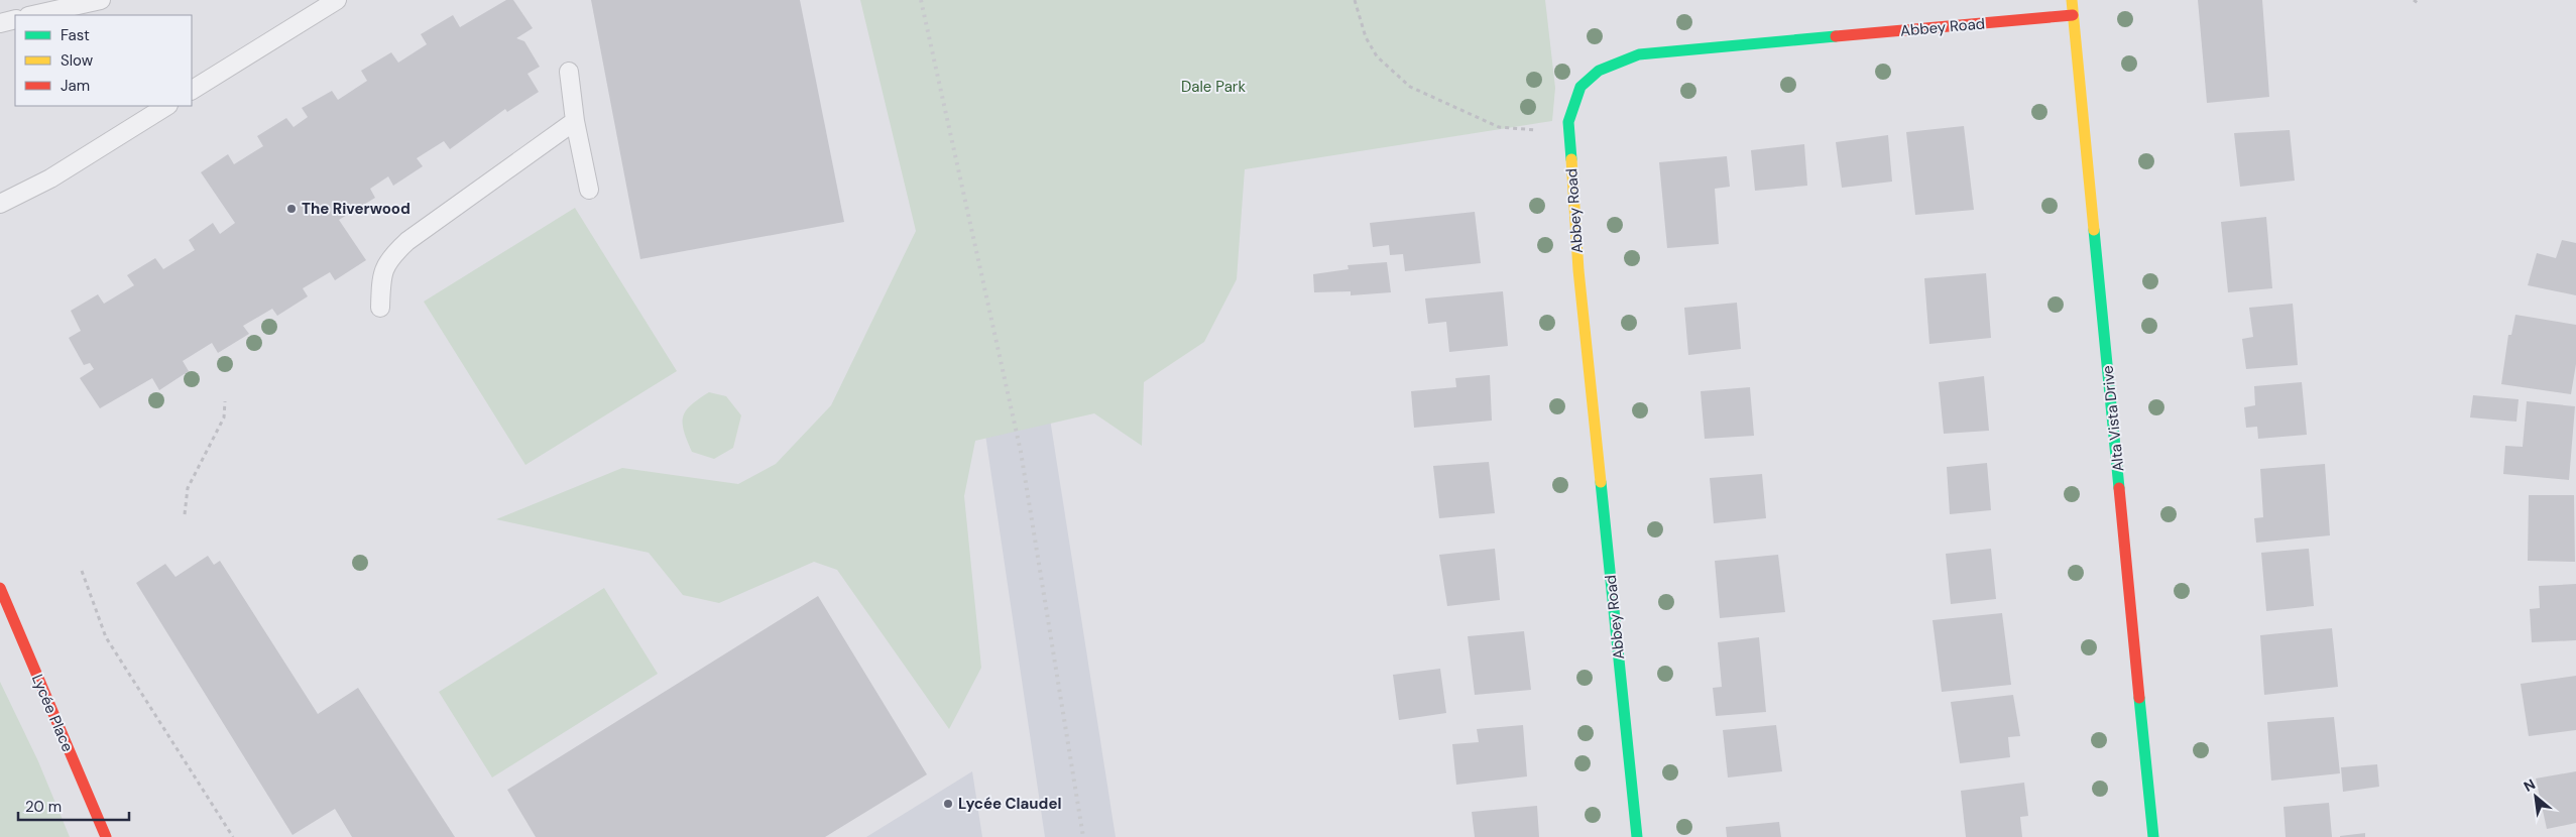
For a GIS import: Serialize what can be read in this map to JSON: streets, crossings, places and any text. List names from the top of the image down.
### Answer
{
  "streets": {
    "street": ["Abbey Road", "Alta Vista Drive", "Lycée Place"]
  },
  "crossings": [
    ["Abbey Road", "Alta Vista Drive"]
  ],
  "parks": ["Dale Park"],
  "places": ["The Riverwood", "Lycée Claudel"],
  "legend": ["Fast", "Slow", "Jam"],
  "scale_bar": "20 m",
  "north": "top left"
}
